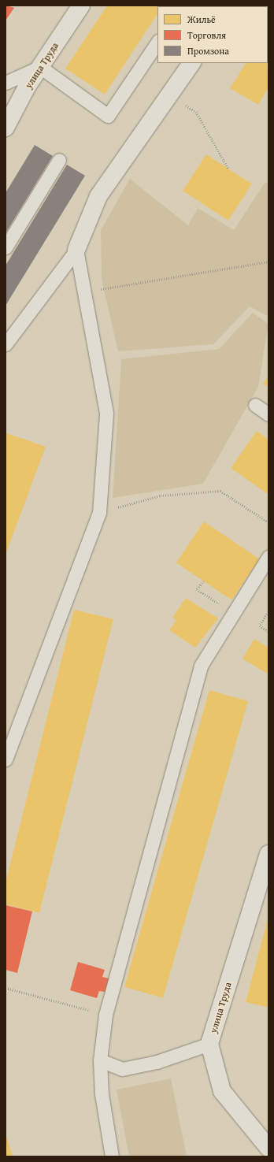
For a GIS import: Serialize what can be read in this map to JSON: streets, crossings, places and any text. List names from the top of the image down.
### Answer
{
  "streets": {
    "street": ["улица Труда"]
  },
  "legend": ["Жильё", "Торговля", "Промзона"]
}
